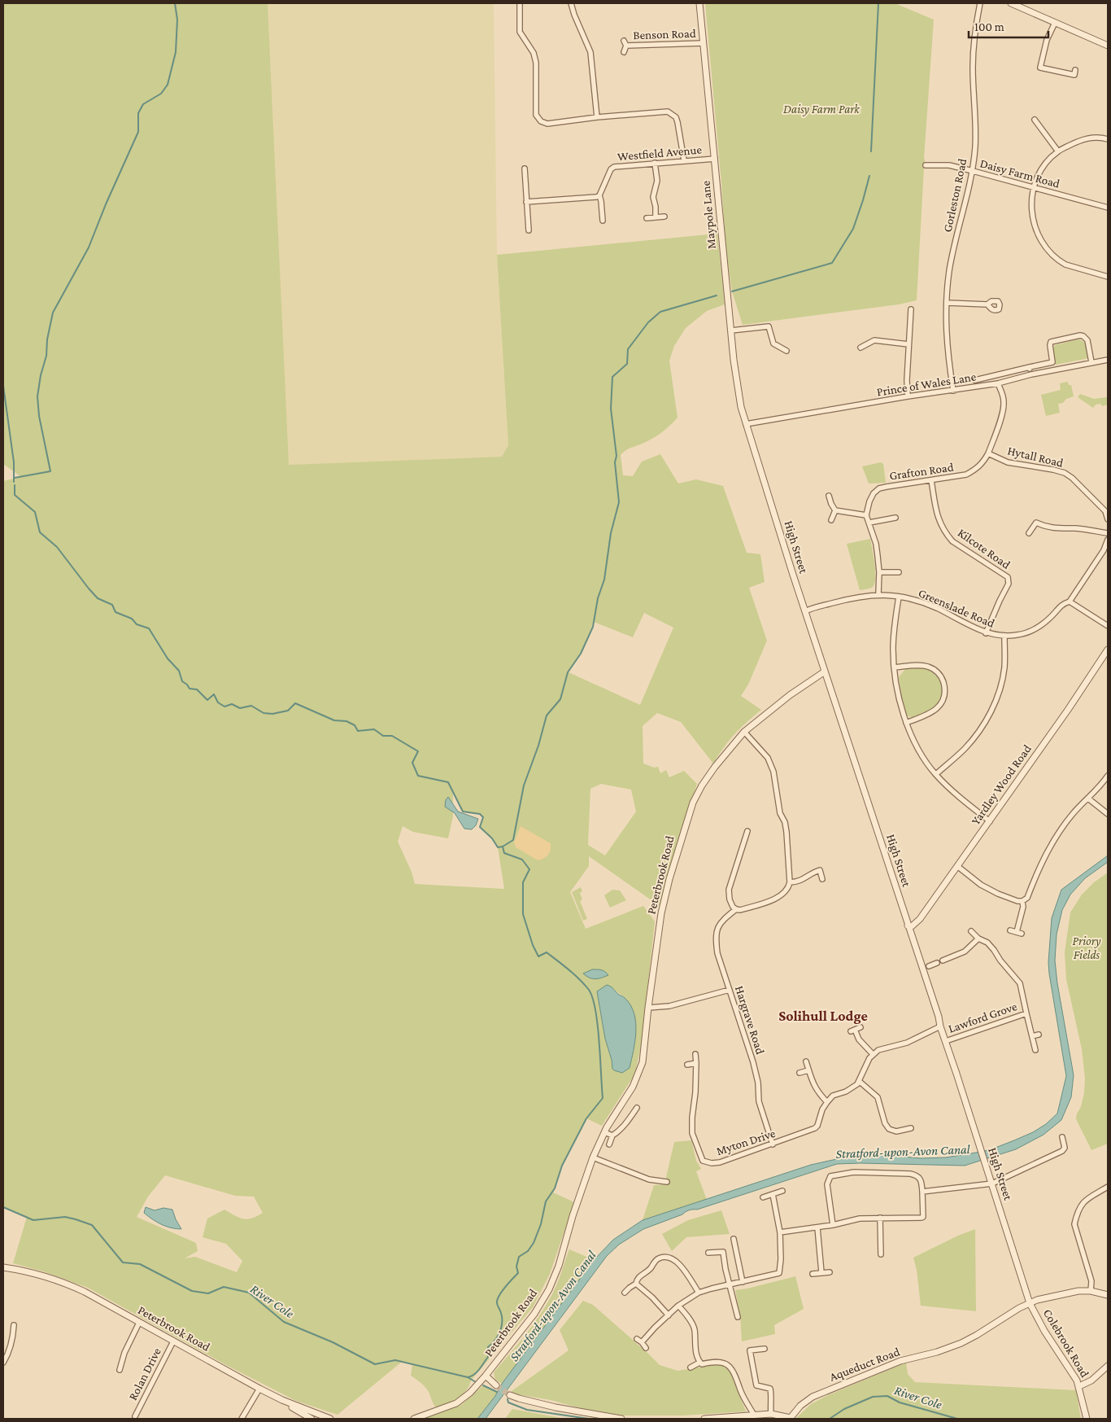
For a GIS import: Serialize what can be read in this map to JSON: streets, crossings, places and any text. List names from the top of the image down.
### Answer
{
  "streets": {
    "street": [
      "Benson Road",
      "Westfield Avenue",
      "Daisy Farm Road",
      "Gorleston Road",
      "Maypole Lane",
      "Prince of Wales Lane",
      "Hytall Road",
      "Grafton Road",
      "High Street",
      "Kilcote Road",
      "Greenslade Road",
      "Yardley Wood Road",
      "Peterbrook Road",
      "Lawford Grove",
      "Hargrave Road",
      "Myton Drive",
      "Colebrook Road",
      "Aqueduct Road",
      "Rolan Drive"
    ]
  },
  "crossings": [
    ["Benson Road", "Maypole Lane"],
    ["Westfield Avenue", "Maypole Lane"],
    ["Daisy Farm Road", "Gorleston Road"],
    ["Gorleston Road", "Prince of Wales Lane"],
    ["Maypole Lane", "Prince of Wales Lane"],
    ["Maypole Lane", "High Street"],
    ["Prince of Wales Lane", "Hytall Road"],
    ["Prince of Wales Lane", "High Street"],
    ["Hytall Road", "Grafton Road"],
    ["Grafton Road", "Kilcote Road"],
    ["High Street", "Greenslade Road"],
    ["High Street", "Yardley Wood Road"],
    ["High Street", "Peterbrook Road"],
    ["High Street", "Lawford Grove"],
    ["High Street", "Colebrook Road"],
    ["High Street", "Aqueduct Road"],
    ["Kilcote Road", "Greenslade Road"],
    ["Peterbrook Road", "Rolan Drive"],
    ["Hargrave Road", "Myton Drive"],
    ["Colebrook Road", "Aqueduct Road"]
  ],
  "districts": ["Solihull Lodge"],
  "water": ["Stratford-upon-Avon Canal", "River Cole"],
  "parks": ["Daisy Farm Park", "Priory Fields"],
  "scale_bar": "100 m"
}
